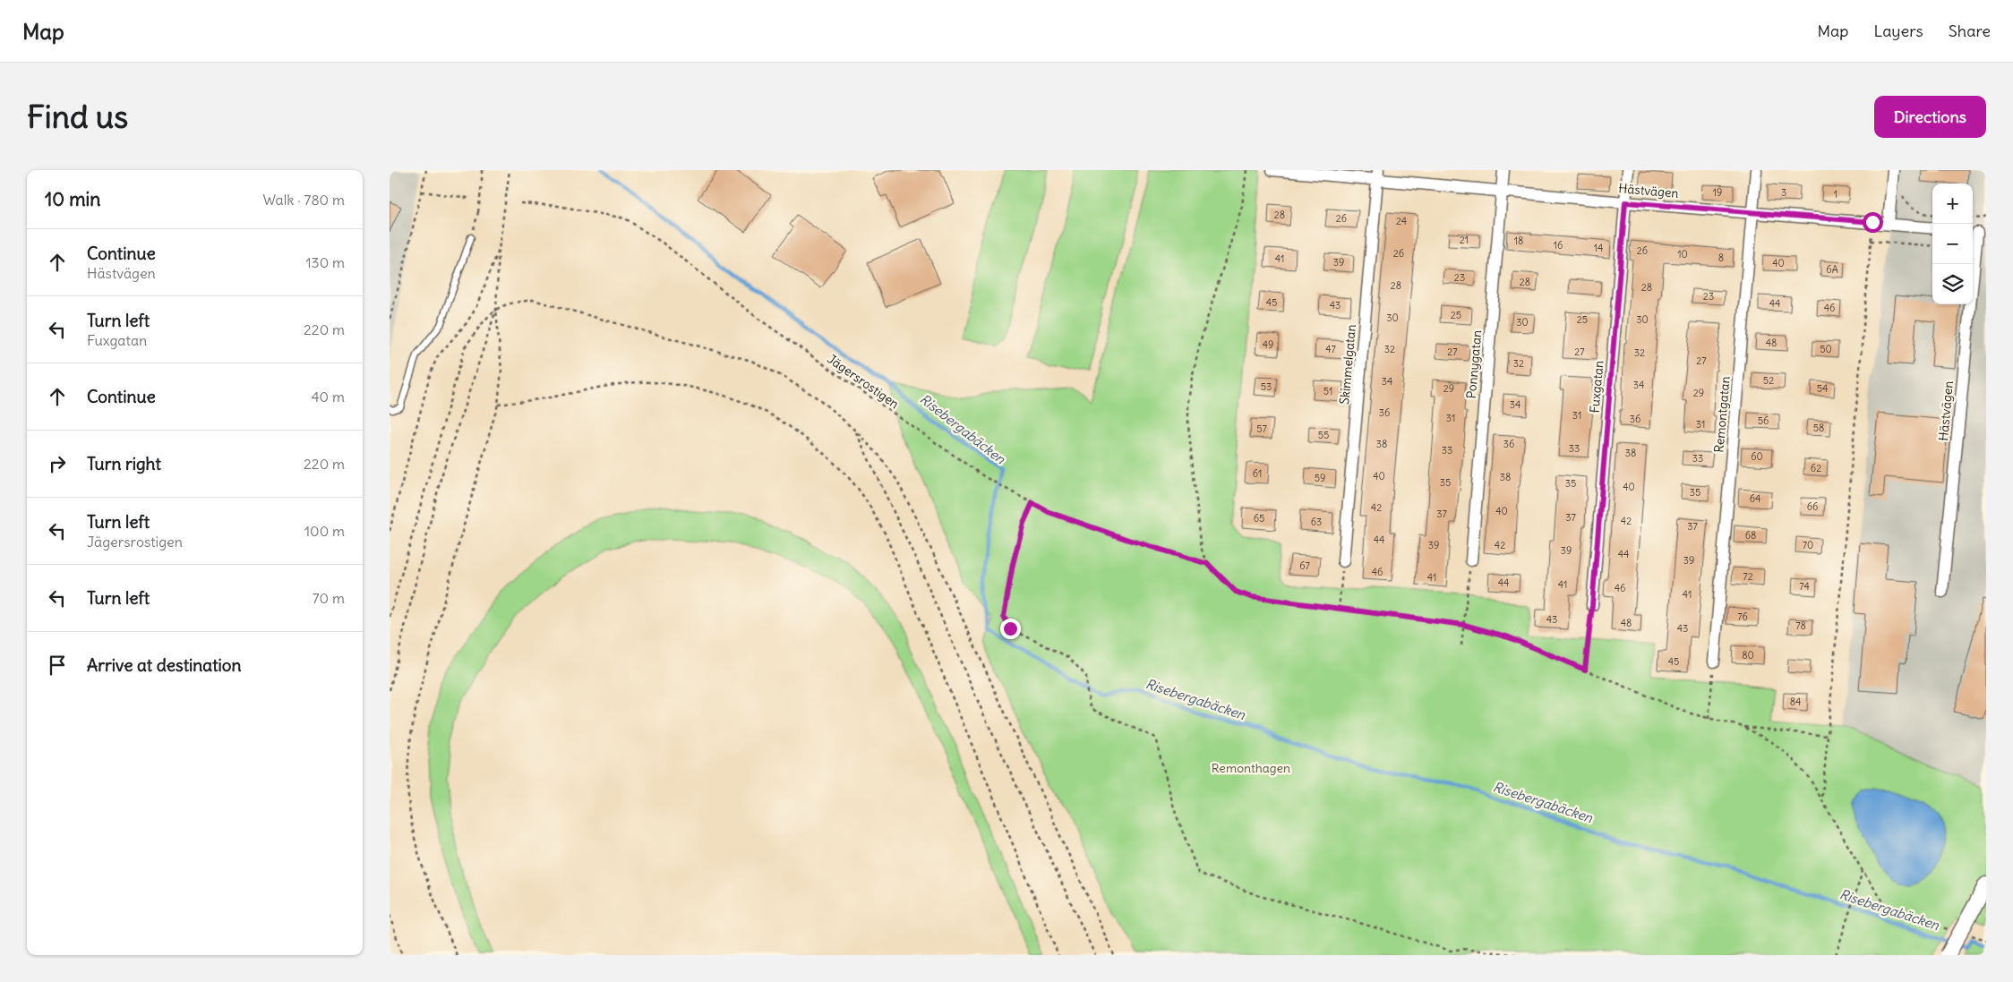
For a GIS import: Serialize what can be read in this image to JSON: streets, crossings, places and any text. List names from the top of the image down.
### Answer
{
  "streets": {
    "street": [
      "Hästvägen",
      "Skimmelgatan",
      "Ponnygatan",
      "Fuxgatan",
      "Remontgatan"
    ],
    "path": ["Jägersrostigen"]
  },
  "crossings": [
    ["Hästvägen", "Skimmelgatan"],
    ["Hästvägen", "Ponnygatan"],
    ["Hästvägen", "Fuxgatan"],
    ["Hästvägen", "Remontgatan"]
  ],
  "water": ["Risebergabäcken"],
  "parks": ["Remonthagen"],
  "house_numbers": [
    "19",
    "3",
    "1",
    "28",
    "26",
    "24",
    "21",
    "18",
    "16",
    "14",
    "26",
    "26",
    "10",
    "8",
    "41",
    "39",
    "40",
    "6A",
    "23",
    "28",
    "28",
    "28",
    "23",
    "45",
    "44",
    "43",
    "46",
    "25",
    "30",
    "25",
    "30",
    "30",
    "48",
    "49",
    "47",
    "32",
    "50",
    "27",
    "27",
    "32",
    "27",
    "32",
    "52",
    "34",
    "34",
    "53",
    "29",
    "54",
    "51",
    "29",
    "34",
    "36",
    "31",
    "31",
    "36",
    "56",
    "31",
    "58",
    "57",
    "55",
    "38",
    "36",
    "33",
    "33",
    "38",
    "60",
    "33",
    "62",
    "61",
    "40",
    "38",
    "59",
    "35",
    "35",
    "40",
    "35",
    "64",
    "66",
    "42",
    "40",
    "37",
    "37",
    "65",
    "42",
    "63",
    "37",
    "68",
    "44",
    "39",
    "42",
    "70",
    "39",
    "44",
    "39",
    "67",
    "46",
    "72",
    "41",
    "44",
    "41",
    "74",
    "46",
    "41",
    "76",
    "43",
    "48",
    "78",
    "43",
    "80",
    "45",
    "84"
  ],
  "page": {
    "header": "Map",
    "nav": ["Map", "Layers", "Share"],
    "buttons": "Directions",
    "title": "Find us",
    "heading": ["10 min", "Walk · 780 m"],
    "map_buttons": ["+", "−"],
    "list": [
      ["Continue", "Hästvägen", "130 m"],
      ["Turn left", "Fuxgatan", "220 m"],
      ["Continue", "40 m"],
      ["Turn right", "220 m"],
      ["Turn left", "Jägersrostigen", "100 m"],
      ["Turn left", "70 m"],
      "Arrive at destination"
    ]
  }
}
